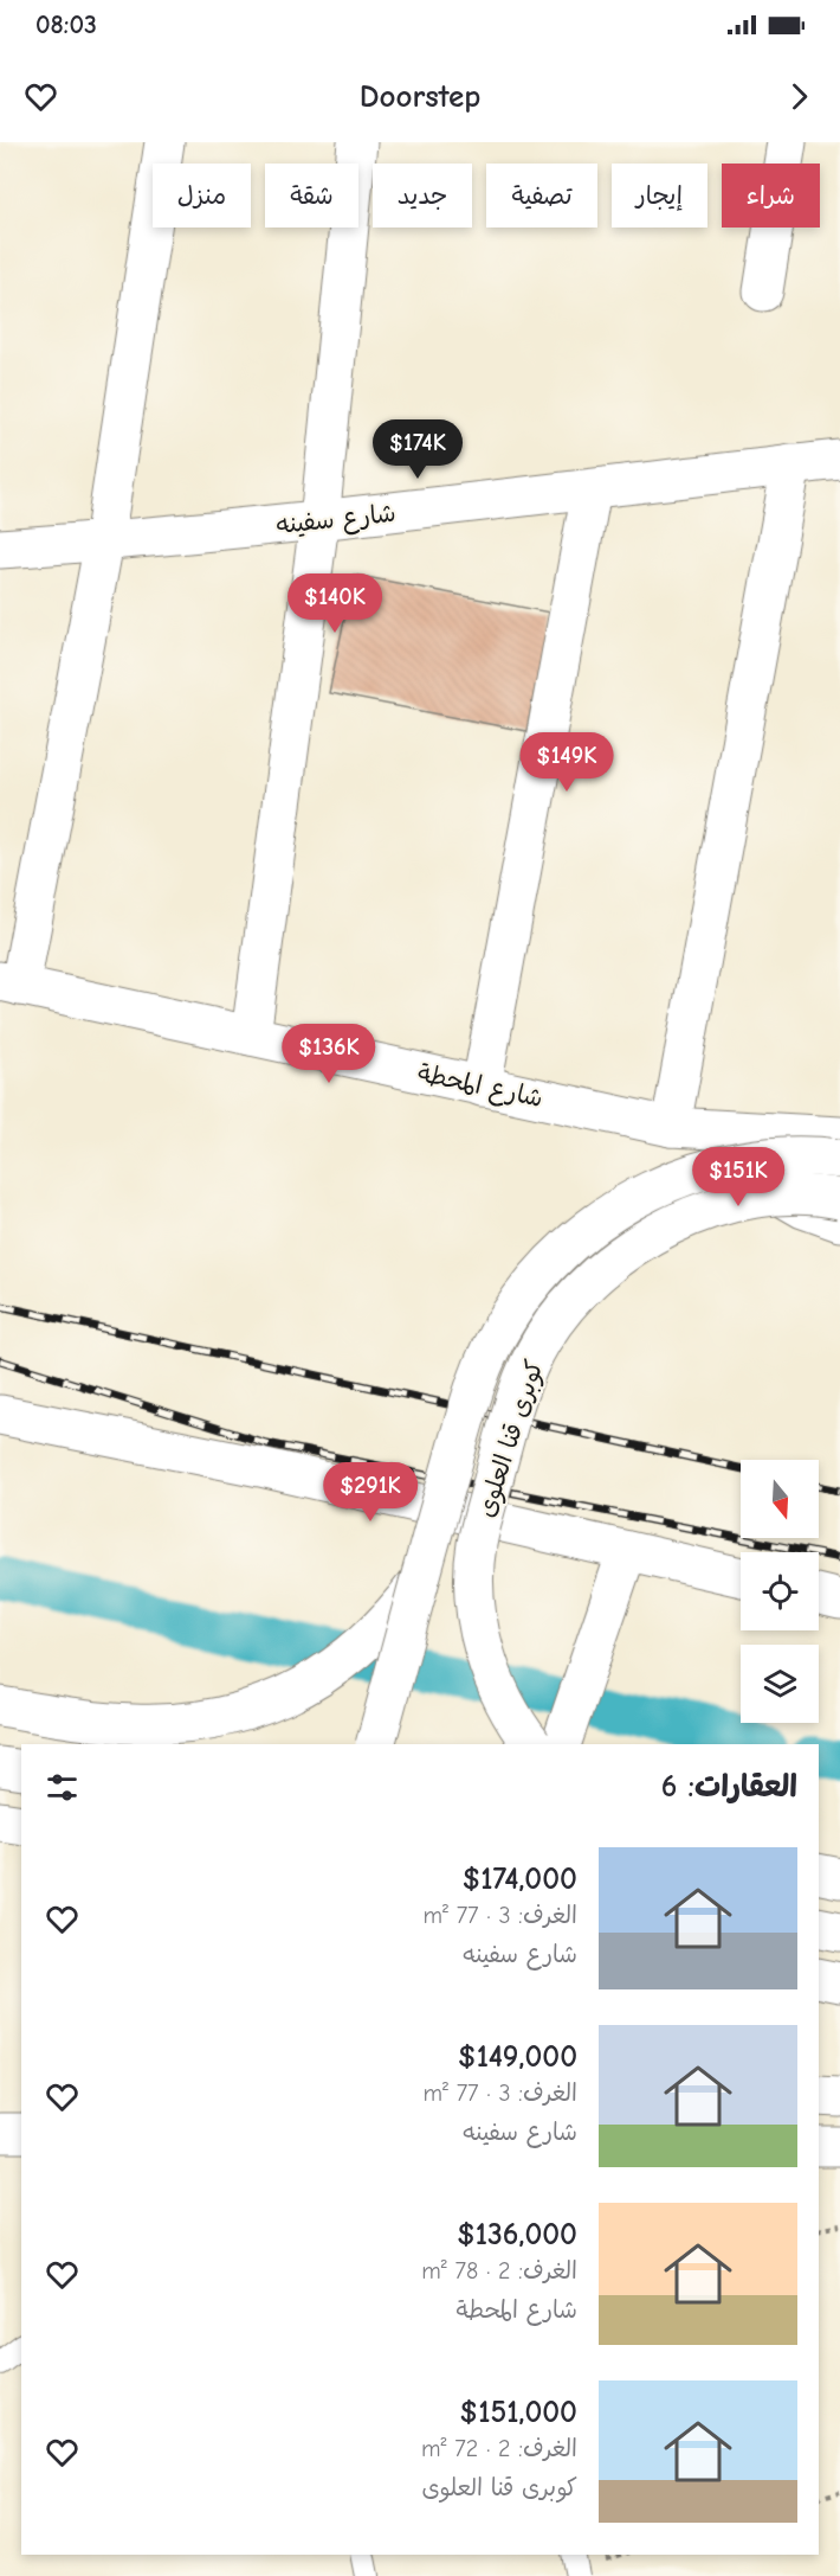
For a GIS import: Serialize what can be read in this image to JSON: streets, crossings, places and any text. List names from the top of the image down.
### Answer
{
  "streets": {
    "main road": ["شارع سفينه", "شارع المحطة", "كوبرى قنا العلوى"]
  },
  "crossings": [
    ["شارع المحطة", "كوبرى قنا العلوى"]
  ],
  "north": "bottom",
  "page": {
    "status": "08:03",
    "header": "Doorstep",
    "chip": [
      "شراء",
      "إيجار",
      "تصفية",
      "جديد",
      "شقة",
      "منزل"
    ],
    "price": [
      "$174K",
      "$140K",
      "$149K",
      "$136K",
      "$151K",
      "$291K"
    ],
    "heading": "العقارات: 6",
    "list": [
      {
        "name": "$174,000",
        "note": "الغرف: 3 · 77 m² · شارع سفينه"
      },
      {
        "name": "$149,000",
        "note": "الغرف: 3 · 77 m² · شارع سفينه"
      },
      {
        "name": "$136,000",
        "note": "الغرف: 2 · 78 m² · شارع المحطة"
      },
      {
        "name": "$151,000",
        "note": "الغرف: 2 · 72 m² · كوبرى قنا العلوى"
      }
    ]
  }
}
